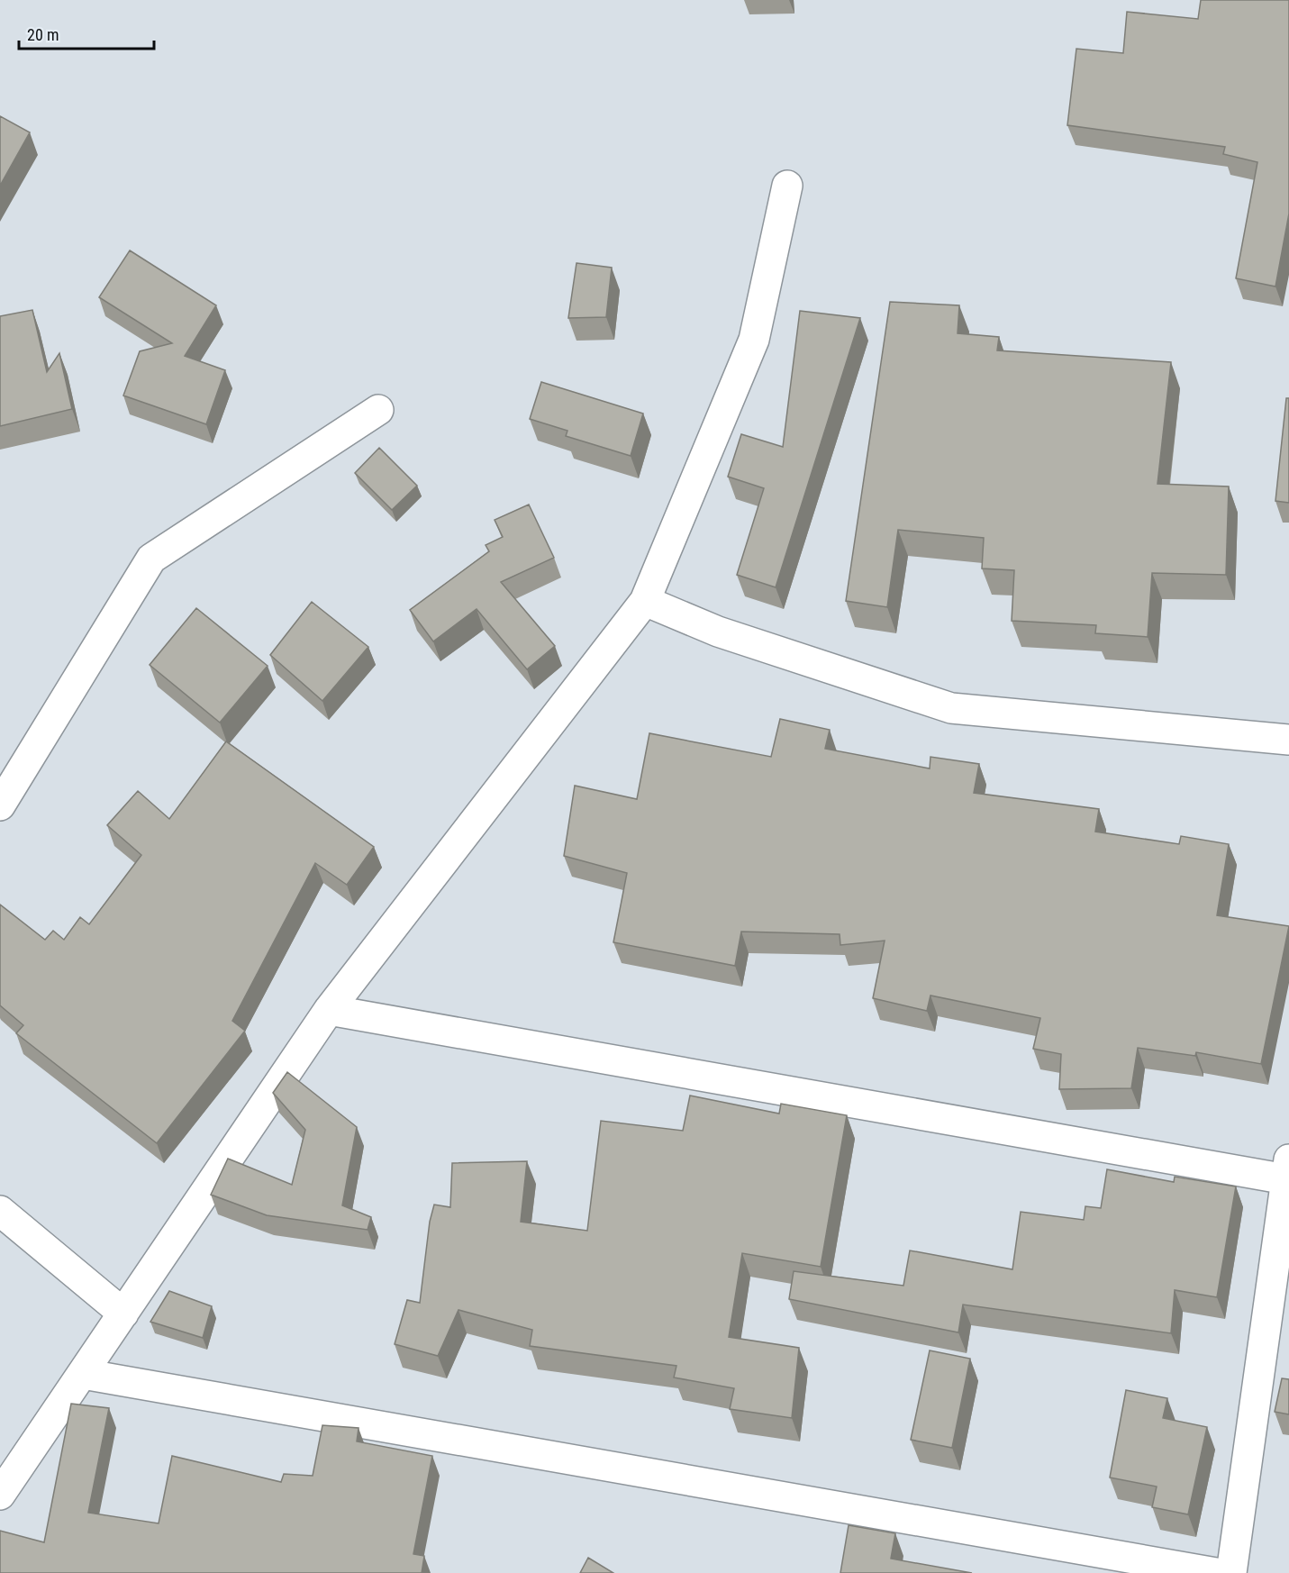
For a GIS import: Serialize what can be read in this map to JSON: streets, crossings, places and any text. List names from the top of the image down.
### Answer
{
  "scale_bar": "20 m"
}
